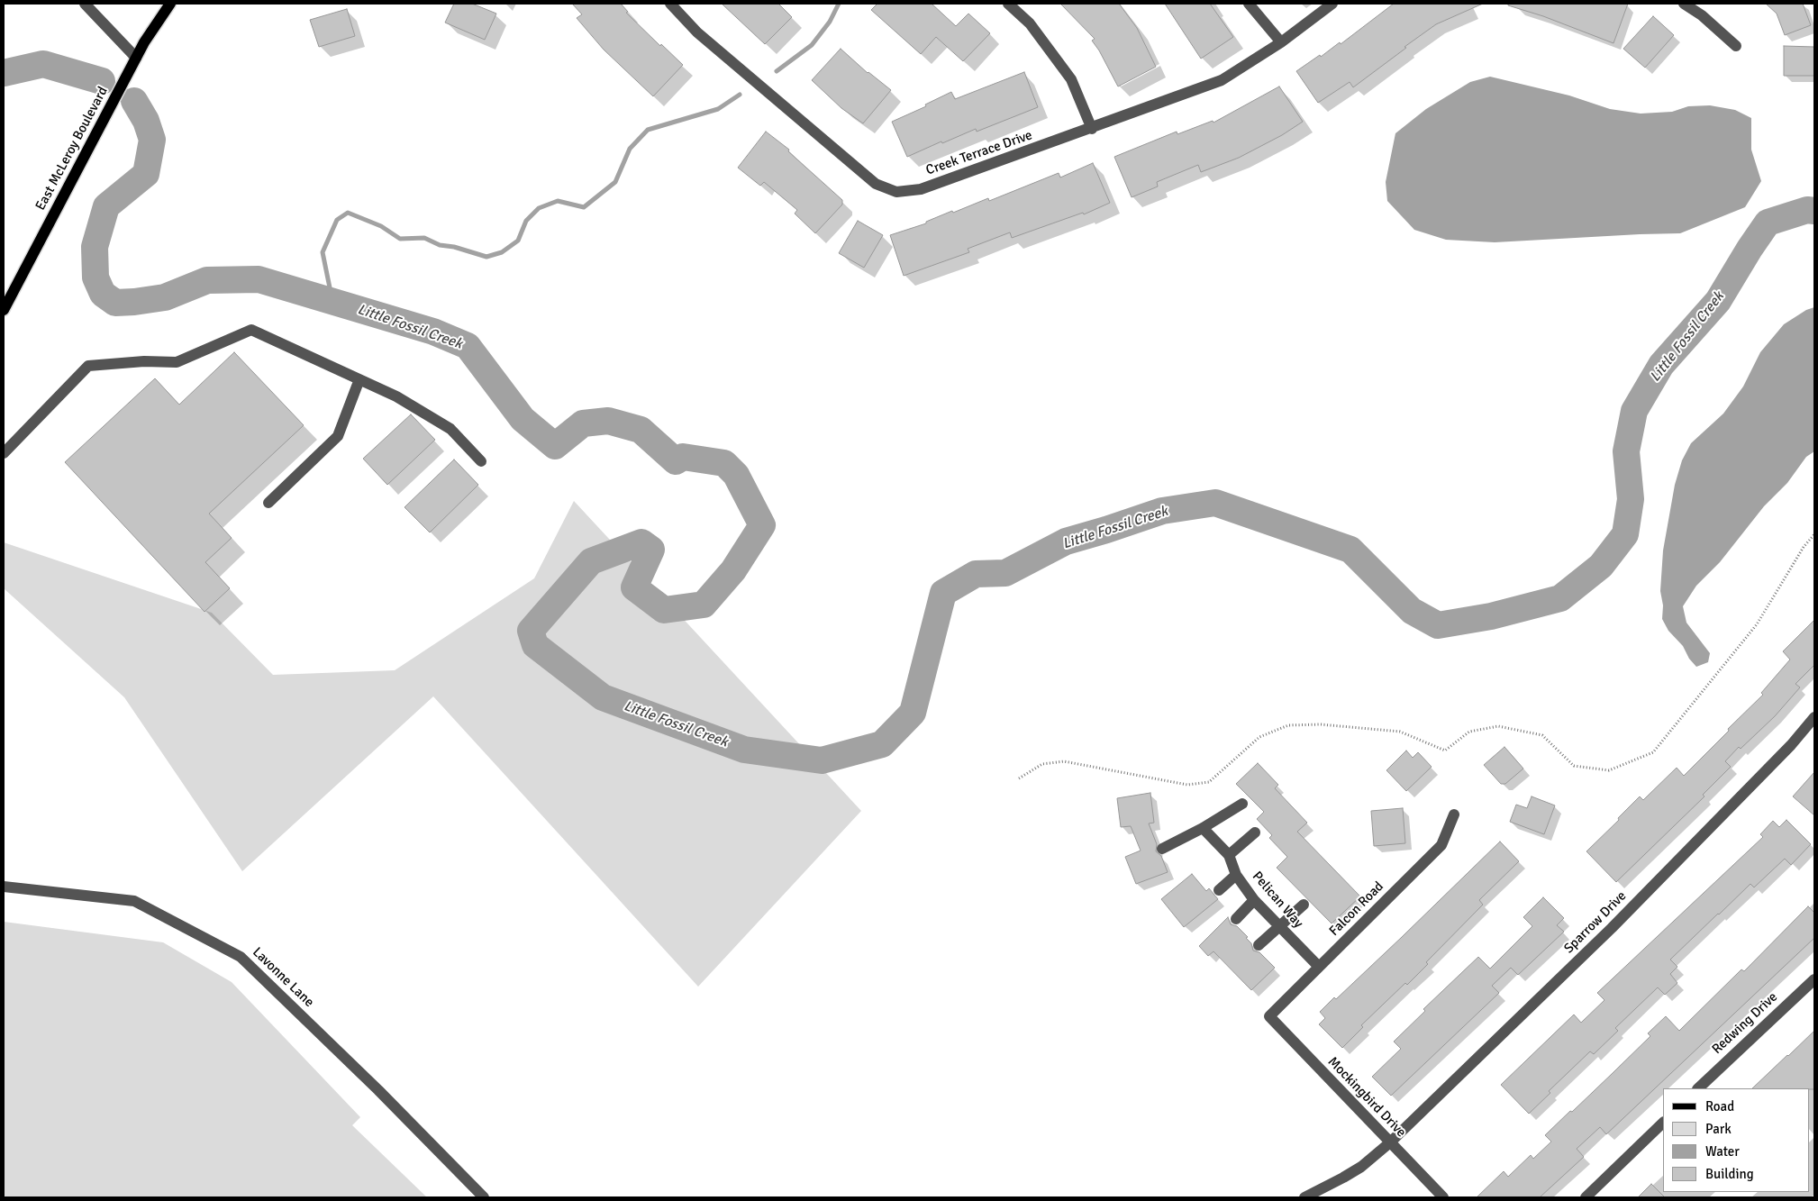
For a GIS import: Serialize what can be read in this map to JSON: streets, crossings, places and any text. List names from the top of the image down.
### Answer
{
  "streets": {
    "main road": ["East McLeroy Boulevard"],
    "street": [
      "Creek Terrace Drive",
      "Pelican Way",
      "Falcon Road",
      "Sparrow Drive",
      "Lavonne Lane",
      "Redwing Drive",
      "Mockingbird Drive"
    ]
  },
  "crossings": [
    ["Pelican Way", "Falcon Road"],
    ["Falcon Road", "Mockingbird Drive"],
    ["Sparrow Drive", "Mockingbird Drive"]
  ],
  "water": ["Little Fossil Creek"],
  "legend": [
    "Road",
    "Park",
    "Water",
    "Building"
  ]
}
